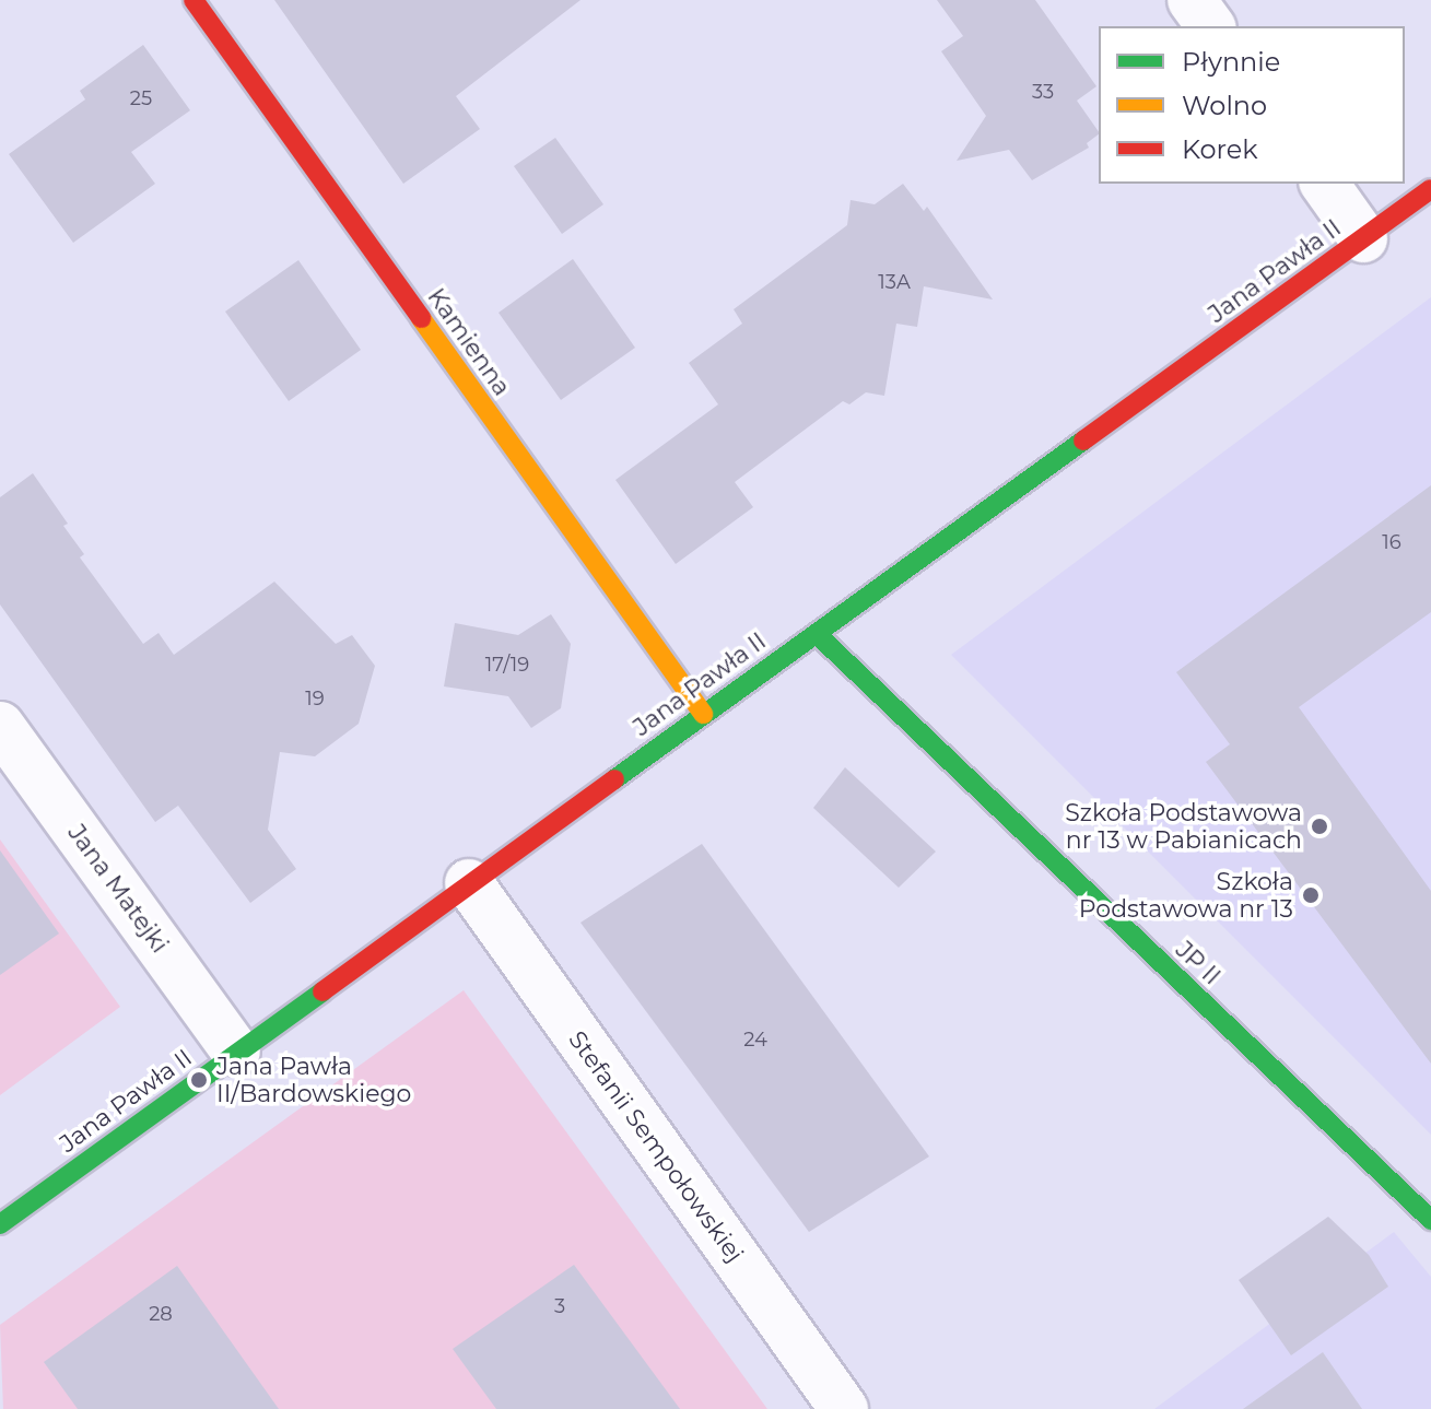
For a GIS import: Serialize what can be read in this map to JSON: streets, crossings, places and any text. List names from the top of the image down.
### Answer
{
  "streets": {
    "street": [
      "Jana Pawła II",
      "Kamienna",
      "Jana Matejki",
      "JP II",
      "Stefanii Sempołowskiej"
    ]
  },
  "crossings": [
    ["Jana Pawła II", "Kamienna"],
    ["Jana Pawła II", "Jana Matejki"],
    ["Jana Pawła II", "JP II"],
    ["Jana Pawła II", "Stefanii Sempołowskiej"]
  ],
  "places": ["Szkoła Podstawowa nr 13 w Pabianicach", "Szkoła Podstawowa nr 13", "Jana Pawła II/Bardowskiego"],
  "house_numbers": [
    "33",
    "25",
    "13A",
    "16",
    "17/19",
    "19",
    "24",
    "3",
    "28"
  ],
  "legend": ["Płynnie", "Wolno", "Korek"]
}
